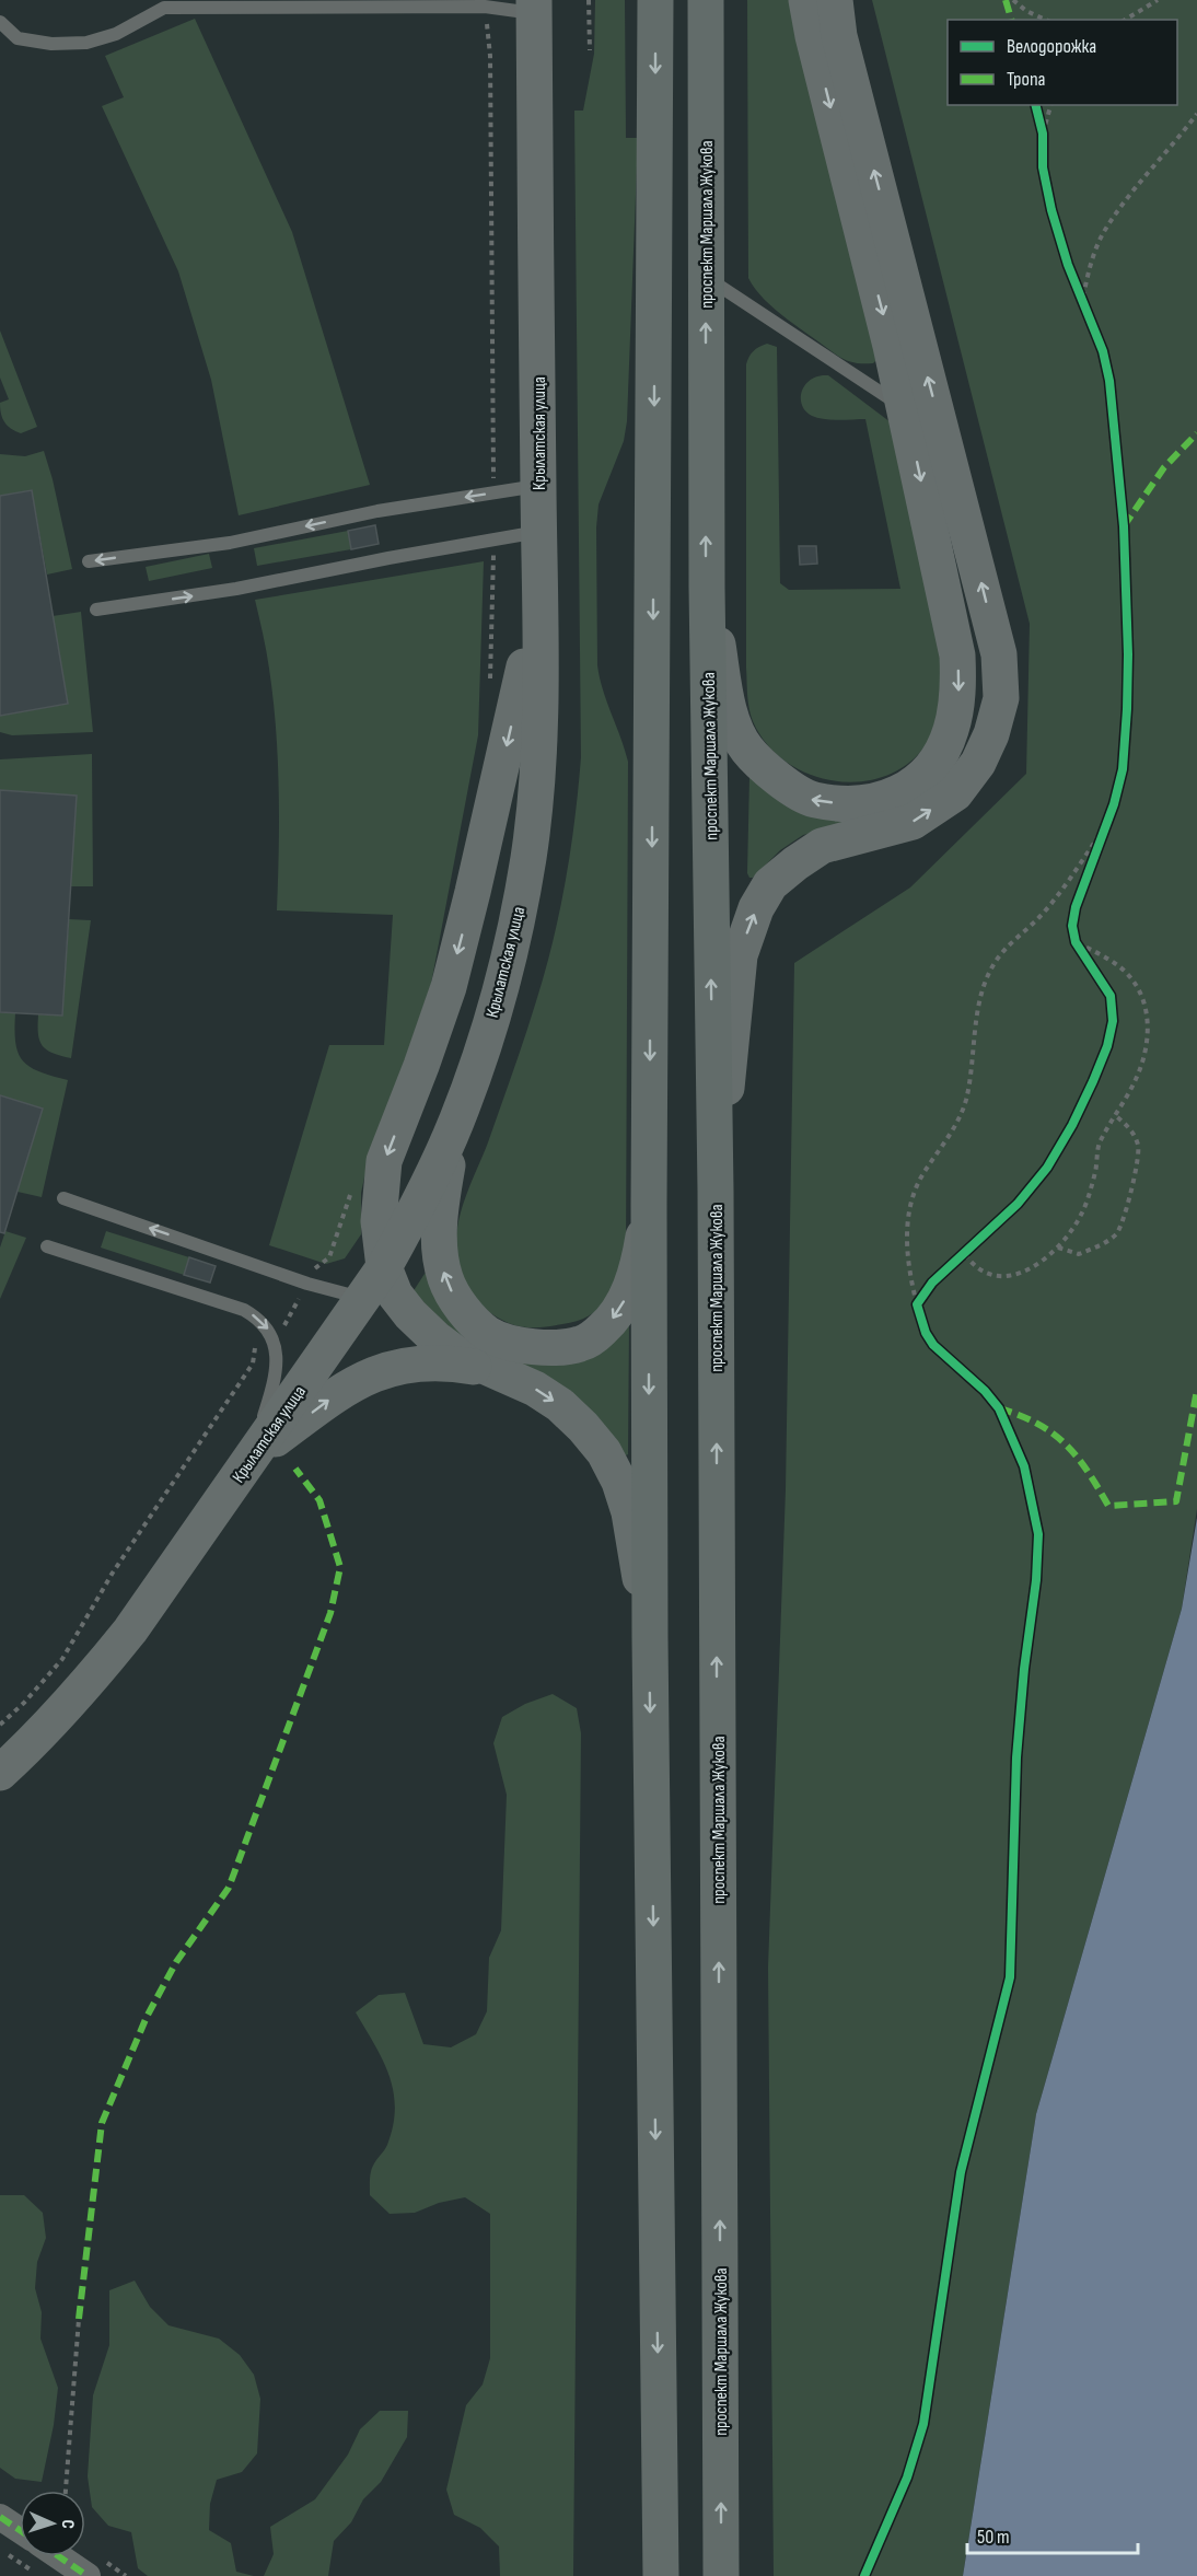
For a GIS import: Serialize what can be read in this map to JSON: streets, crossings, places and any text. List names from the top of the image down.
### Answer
{
  "streets": {
    "main road": ["проспект Маршала Жукова", "Крылатская улица"]
  },
  "legend": ["Велодорожка", "Тропа"],
  "scale_bar": "50 m",
  "north": "right"
}
